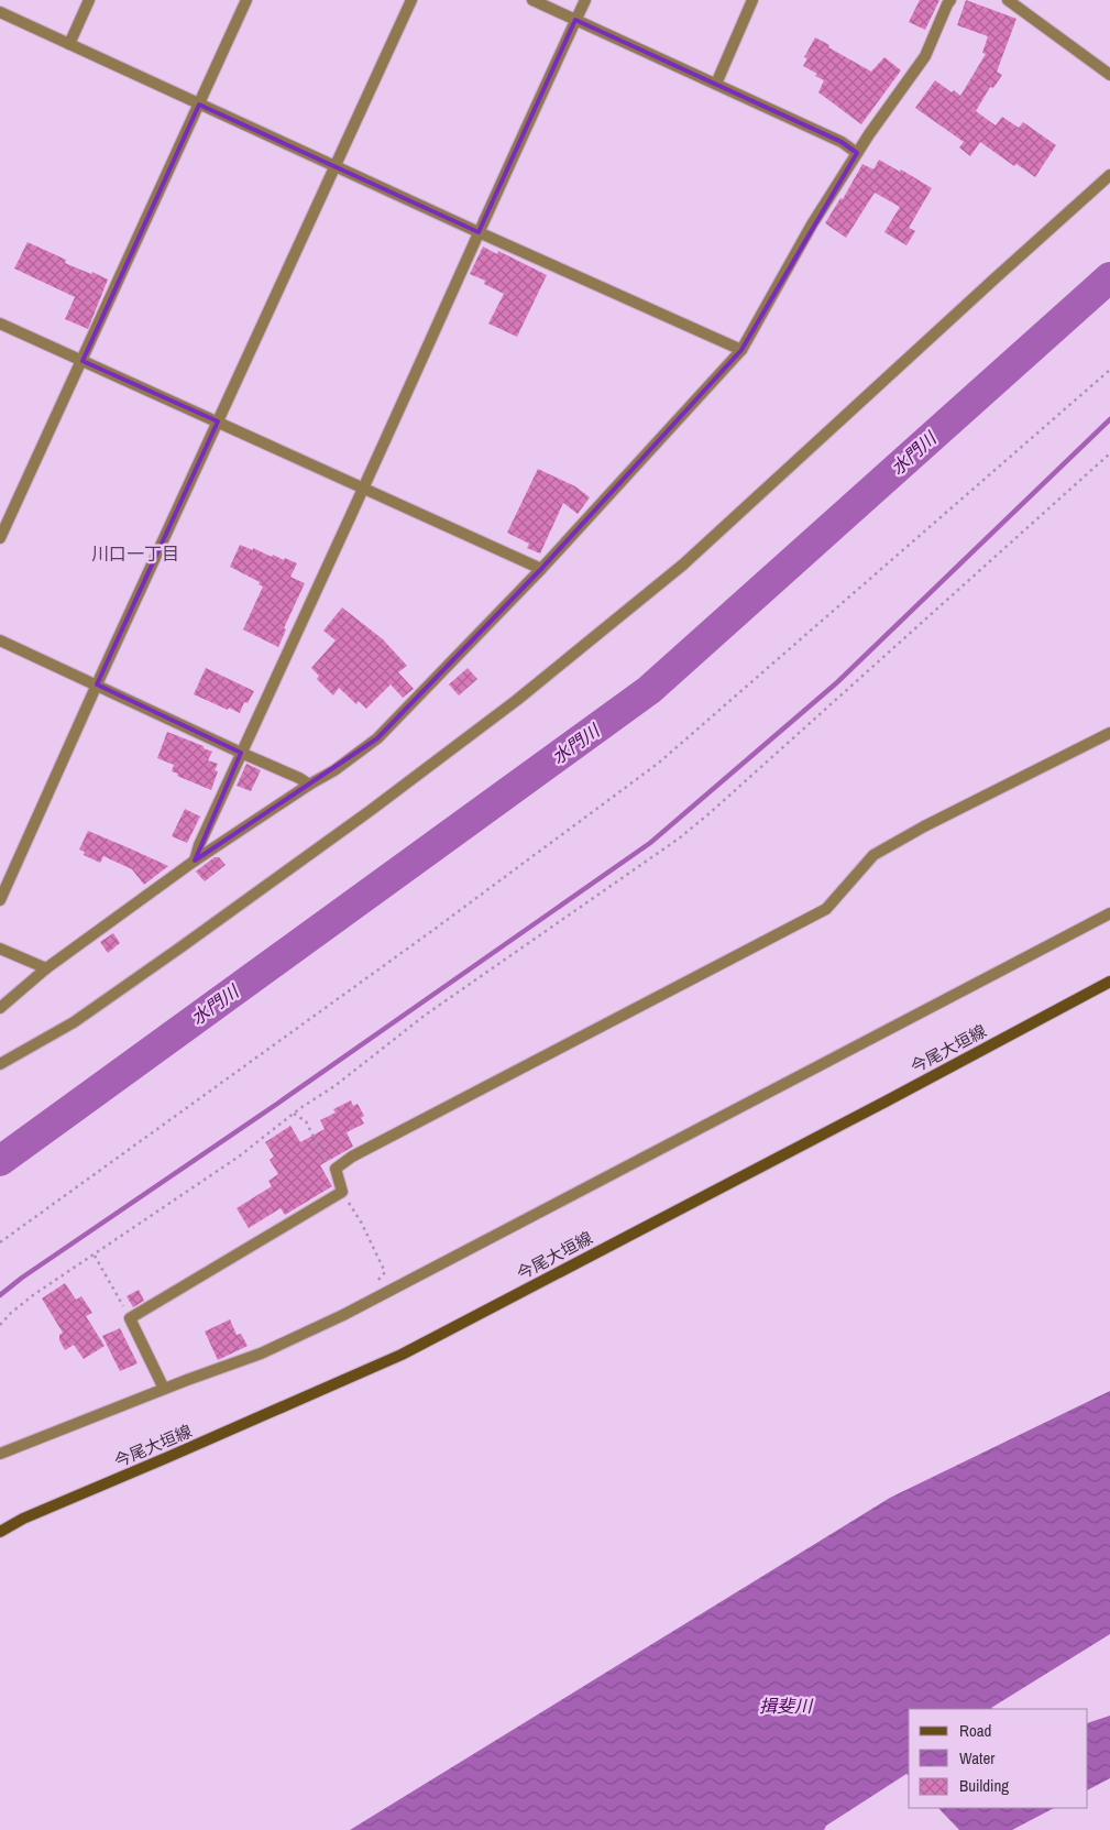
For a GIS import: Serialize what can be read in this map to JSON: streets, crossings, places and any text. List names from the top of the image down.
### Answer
{
  "streets": {
    "main road": ["今尾大垣線"]
  },
  "districts": ["川口一丁目"],
  "water": ["水門川", "揖斐川"],
  "legend": ["Road", "Water", "Building"]
}
